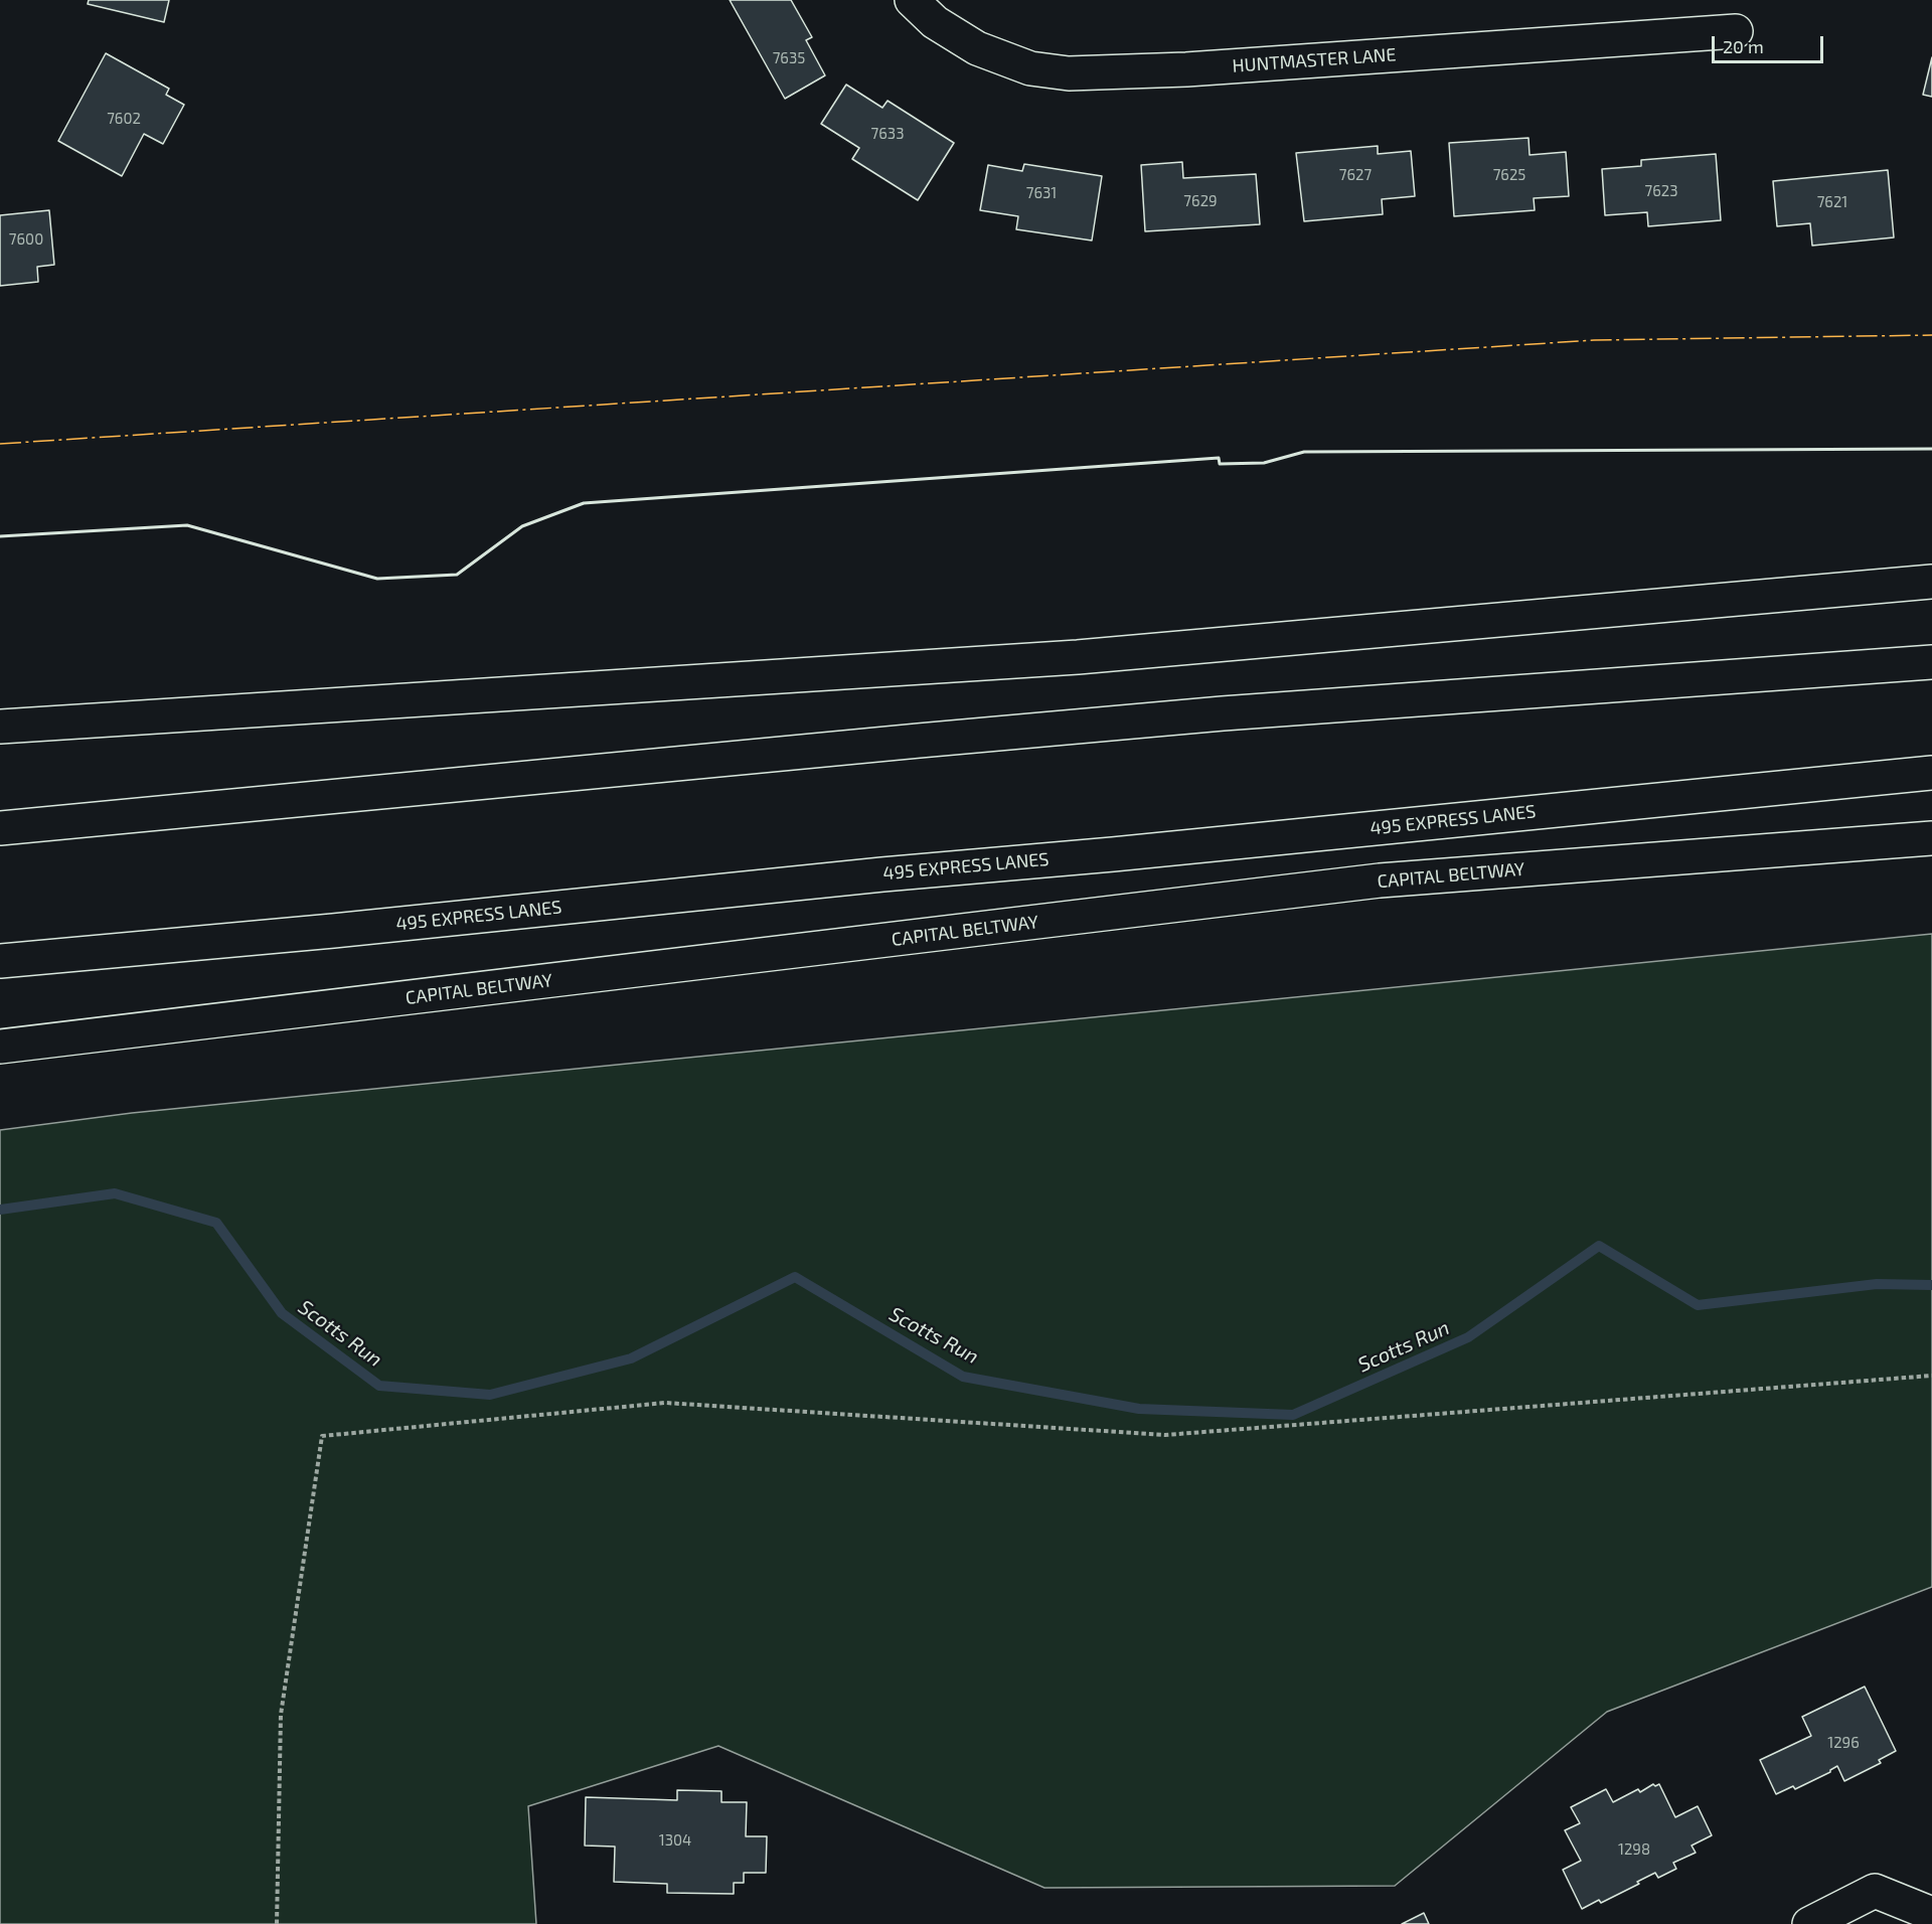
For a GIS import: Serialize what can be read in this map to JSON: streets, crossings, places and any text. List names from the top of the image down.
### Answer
{
  "streets": {
    "main road": ["HUNTMASTER LANE", "495 EXPRESS LANES", "CAPITAL BELTWAY"]
  },
  "water": ["Scotts Run"],
  "house_numbers": [
    "7635",
    "7602",
    "7633",
    "7627",
    "7625",
    "7623",
    "7631",
    "7629",
    "7621",
    "7600",
    "1296",
    "1304",
    "1298"
  ],
  "scale_bar": "20 m"
}
